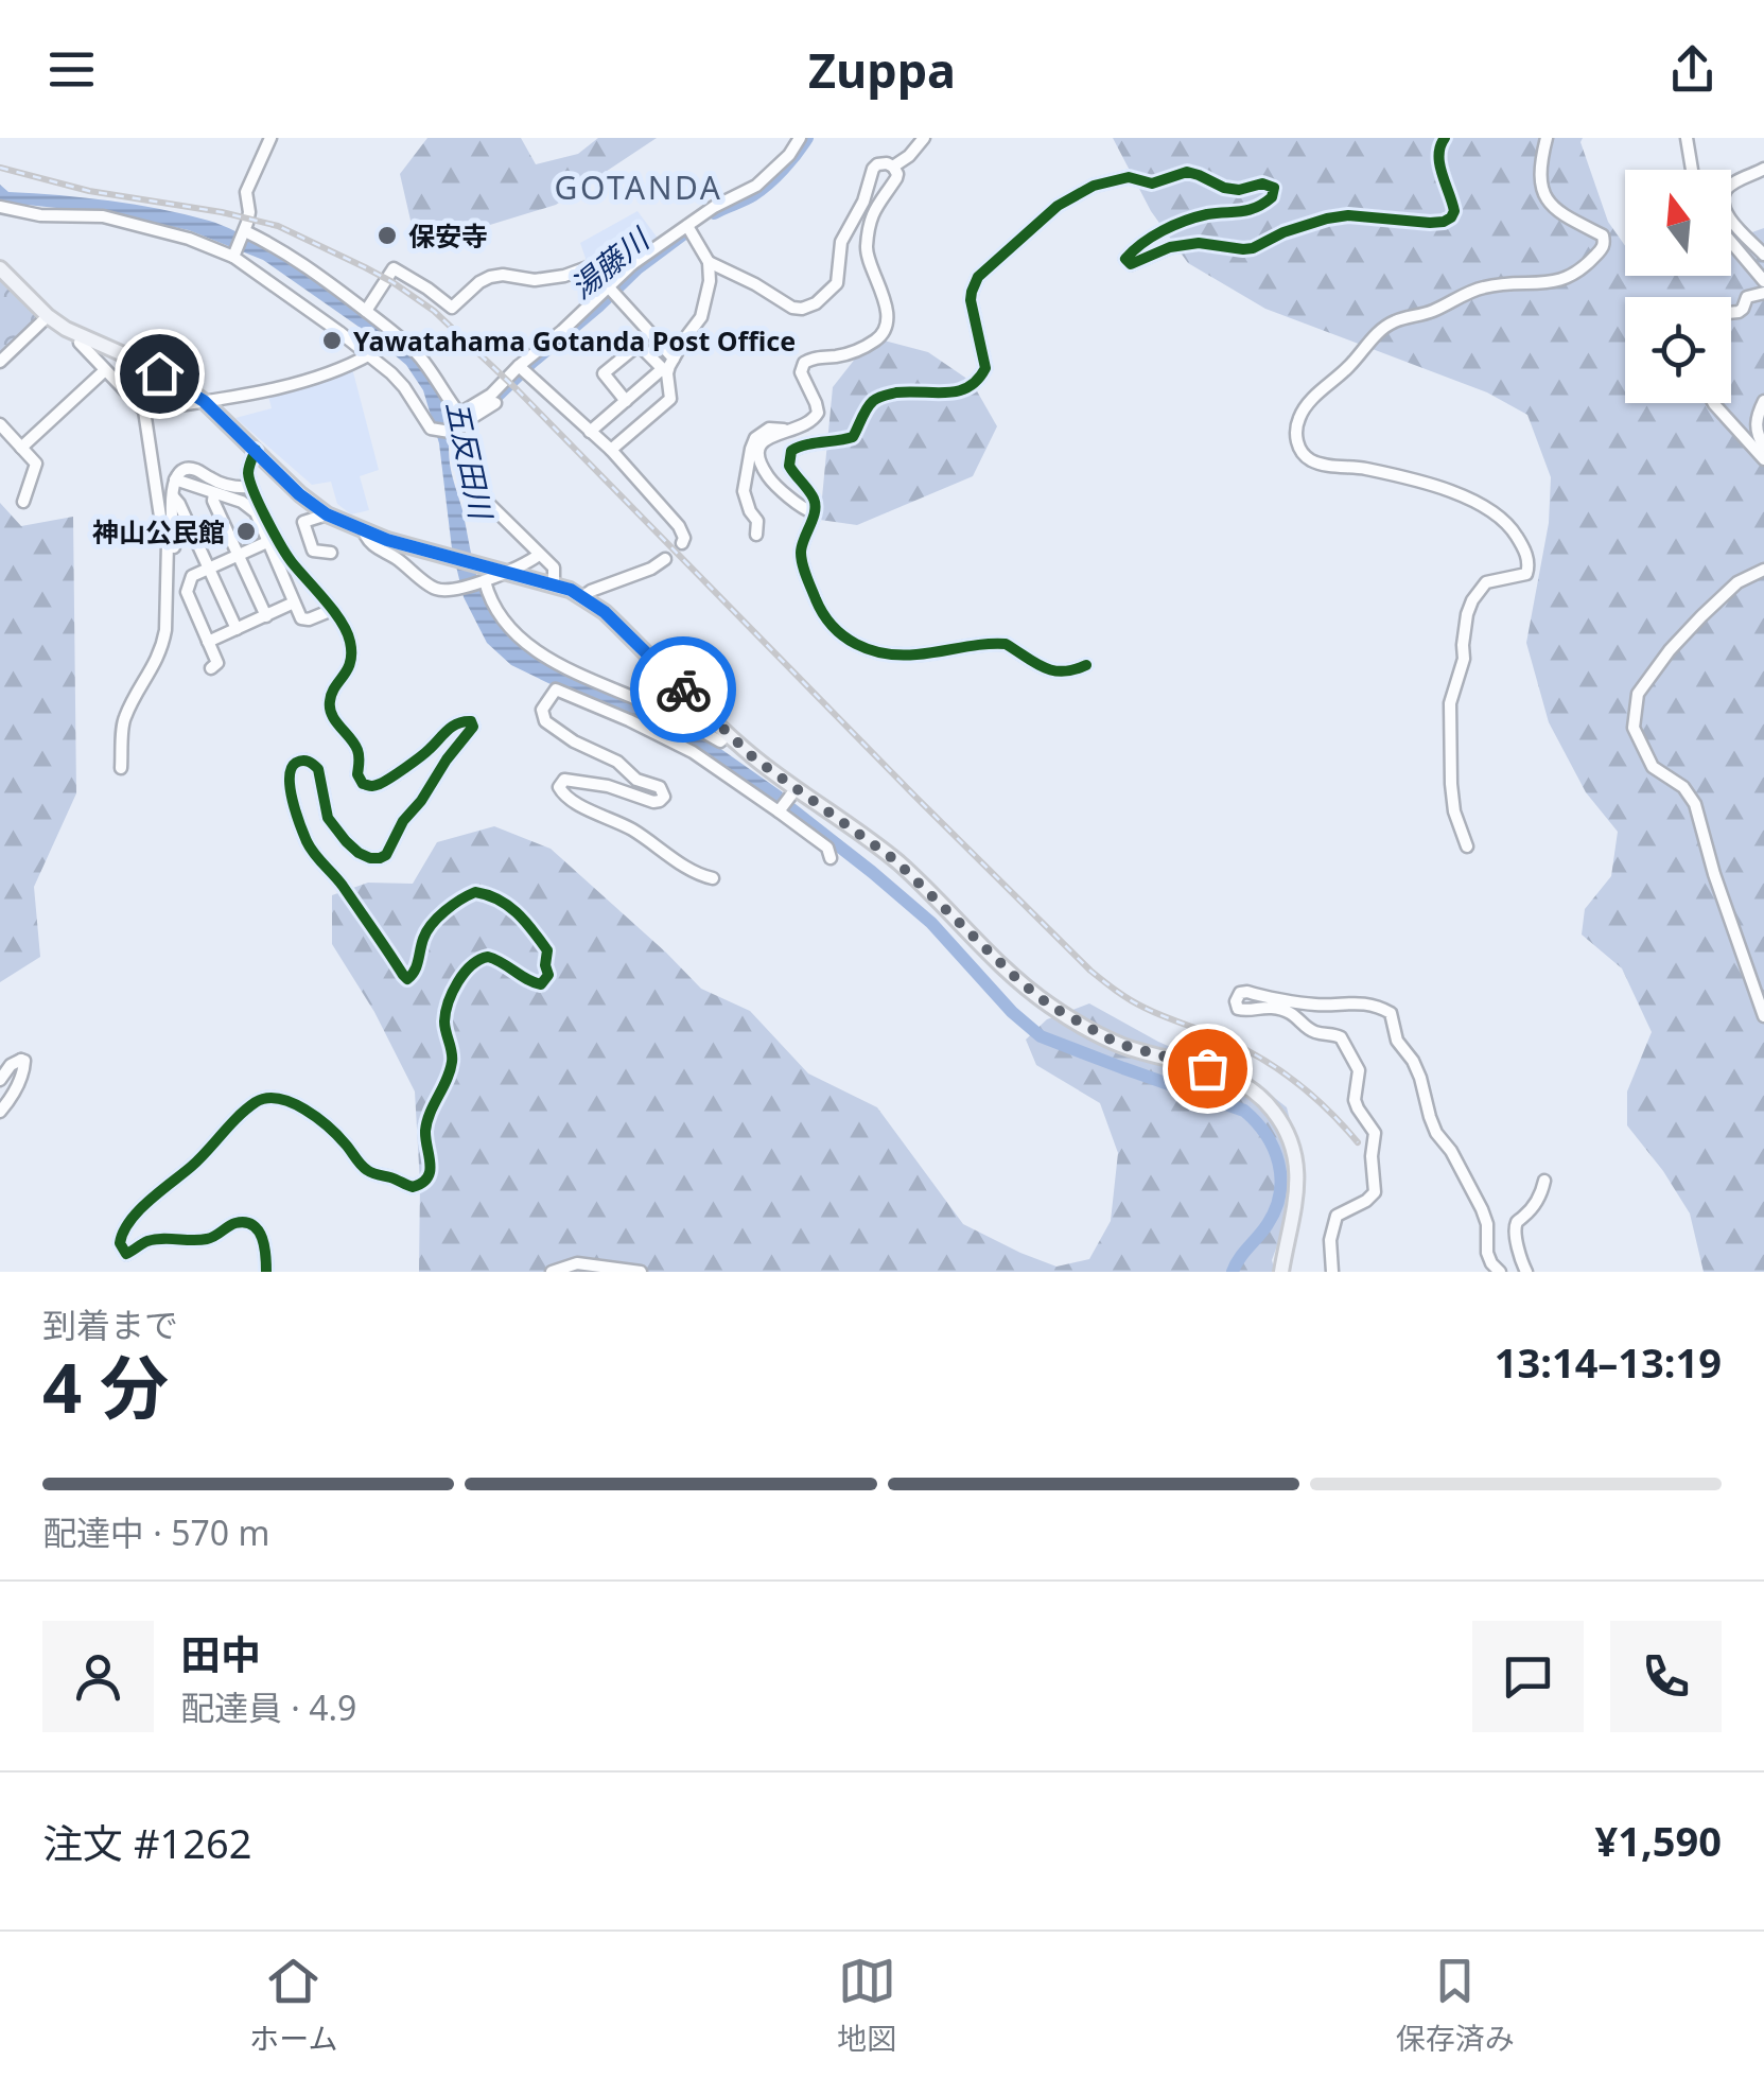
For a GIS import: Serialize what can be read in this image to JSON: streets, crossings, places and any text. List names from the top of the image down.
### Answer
{
  "districts": ["GOTANDA"],
  "water": ["湯藤川", "五反田川"],
  "places": ["保安寺", "Yawatahama Gotanda Post Office", "神山公民館"],
  "north": "top",
  "page": {
    "header": "Zuppa",
    "heading": ["4 分", "到着まで", "13:14–13:19"],
    "panel": [
      "田中",
      "配達員 · 4.9",
      "注文 #1262",
      "¥1,590"
    ],
    "bar": "配達中 · 570 m",
    "tabs": ["ホーム", "地図", "保存済み"]
  }
}
